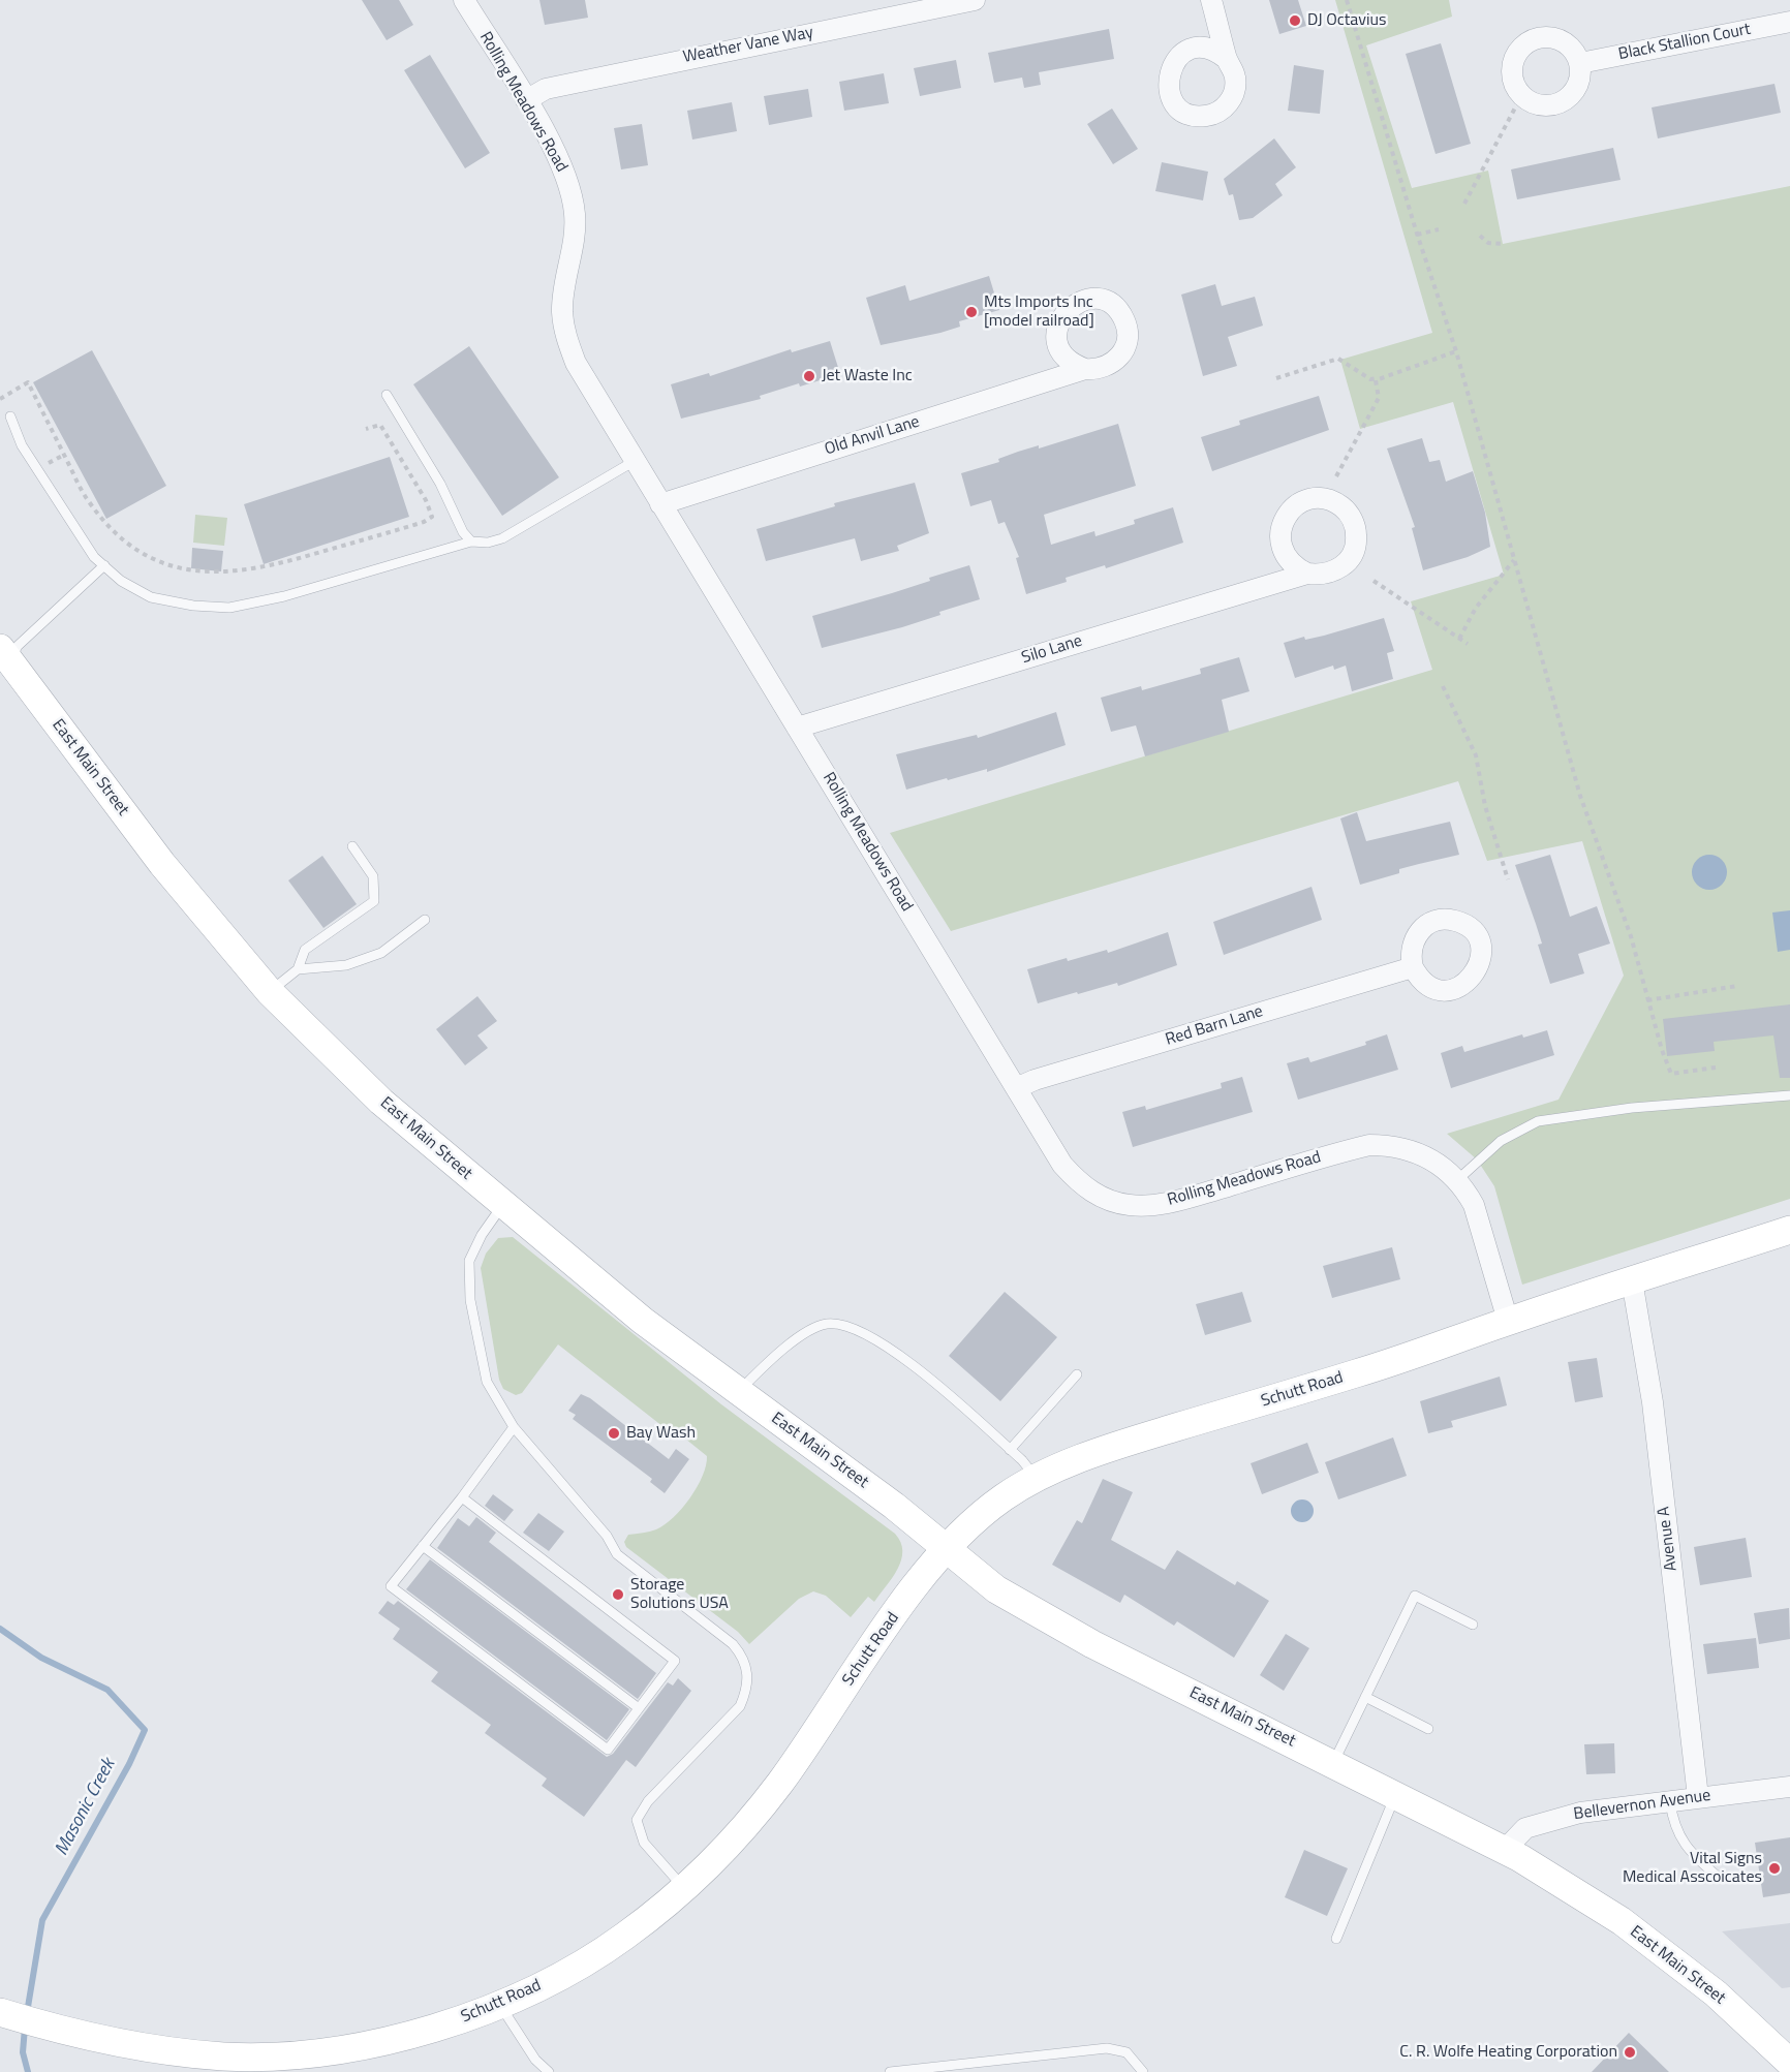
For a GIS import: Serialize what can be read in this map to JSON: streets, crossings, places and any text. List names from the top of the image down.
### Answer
{
  "streets": {
    "main road": ["East Main Street", "Schutt Road"],
    "street": [
      "Black Stallion Court",
      "Weather Vane Way",
      "Rolling Meadows Road",
      "Old Anvil Lane",
      "Silo Lane",
      "Red Barn Lane",
      "Avenue A",
      "Bellevernon Avenue"
    ]
  },
  "crossings": [
    ["Weather Vane Way", "Rolling Meadows Road"],
    ["Rolling Meadows Road", "Old Anvil Lane"],
    ["Rolling Meadows Road", "Silo Lane"],
    ["Rolling Meadows Road", "Red Barn Lane"],
    ["Rolling Meadows Road", "Schutt Road"],
    ["East Main Street", "Schutt Road"],
    ["East Main Street", "Bellevernon Avenue"],
    ["Schutt Road", "Avenue A"],
    ["Avenue A", "Bellevernon Avenue"]
  ],
  "water": ["Masonic Creek"],
  "places": [
    "DJ Octavius",
    "Mts Imports Inc [model railroad]",
    "Jet Waste Inc",
    "Bay Wash",
    "Storage Solutions USA",
    "Vital Signs Medical Asscoicates",
    "C. R. Wolfe Heating Corporation"
  ]
}
